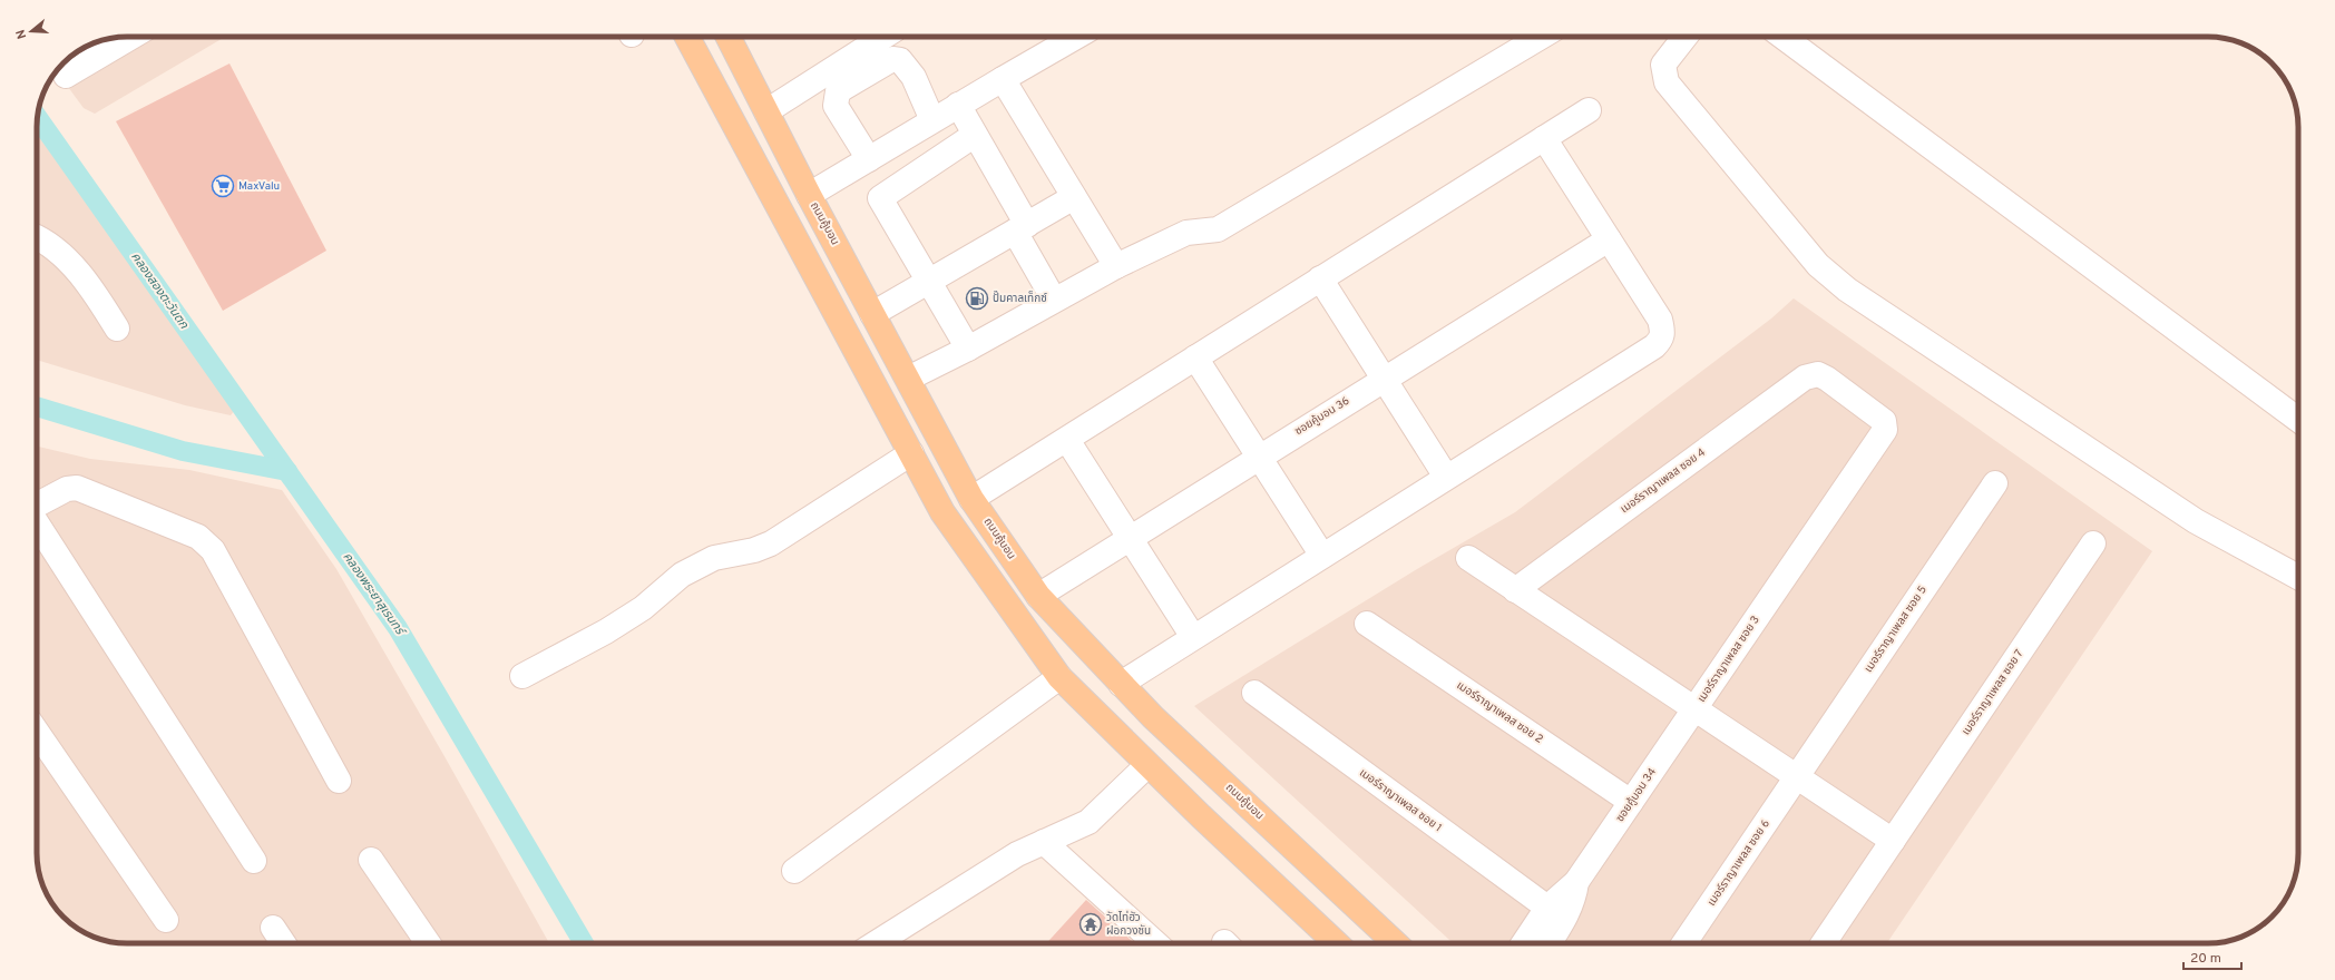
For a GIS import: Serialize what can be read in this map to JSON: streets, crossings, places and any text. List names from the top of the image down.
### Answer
{
  "streets": {
    "main road": ["ถนนคู้บอน"],
    "street": [
      "ซอยคู้บอน 36",
      "เมอร์ราญาเพลส ซอย 4",
      "เมอร์ราญาเพลส ซอย 5",
      "เมอร์ราญาเพลส ซอย 3",
      "เมอร์ราญาเพลส ซอย 7",
      "เมอร์ราญาเพลส ซอย 2",
      "ซอยคู้บอน 34",
      "เมอร์ราญาเพลส ซอย 1",
      "เมอร์ราญาเพลส ซอย 6"
    ]
  },
  "crossings": [
    ["ถนนคู้บอน", "ซอยคู้บอน 36"],
    ["เมอร์ราญาเพลส ซอย 4", "เมอร์ราญาเพลส ซอย 3"],
    ["เมอร์ราญาเพลส ซอย 5", "เมอร์ราญาเพลส ซอย 6"],
    ["เมอร์ราญาเพลส ซอย 3", "ซอยคู้บอน 34"],
    ["เมอร์ราญาเพลส ซอย 2", "ซอยคู้บอน 34"],
    ["ซอยคู้บอน 34", "เมอร์ราญาเพลส ซอย 1"]
  ],
  "water": ["คลองสองตะวันตก", "คลองพระยาสุเรนทร์"],
  "places": {
    "supermarket": ["MaxValu"],
    "fuel station": ["ปั๊มคาลเท็กซ์"],
    "temple": ["วัดไท่ฮัว ฝอกวงซัน"]
  },
  "scale_bar": "20 m",
  "north": "left"
}
